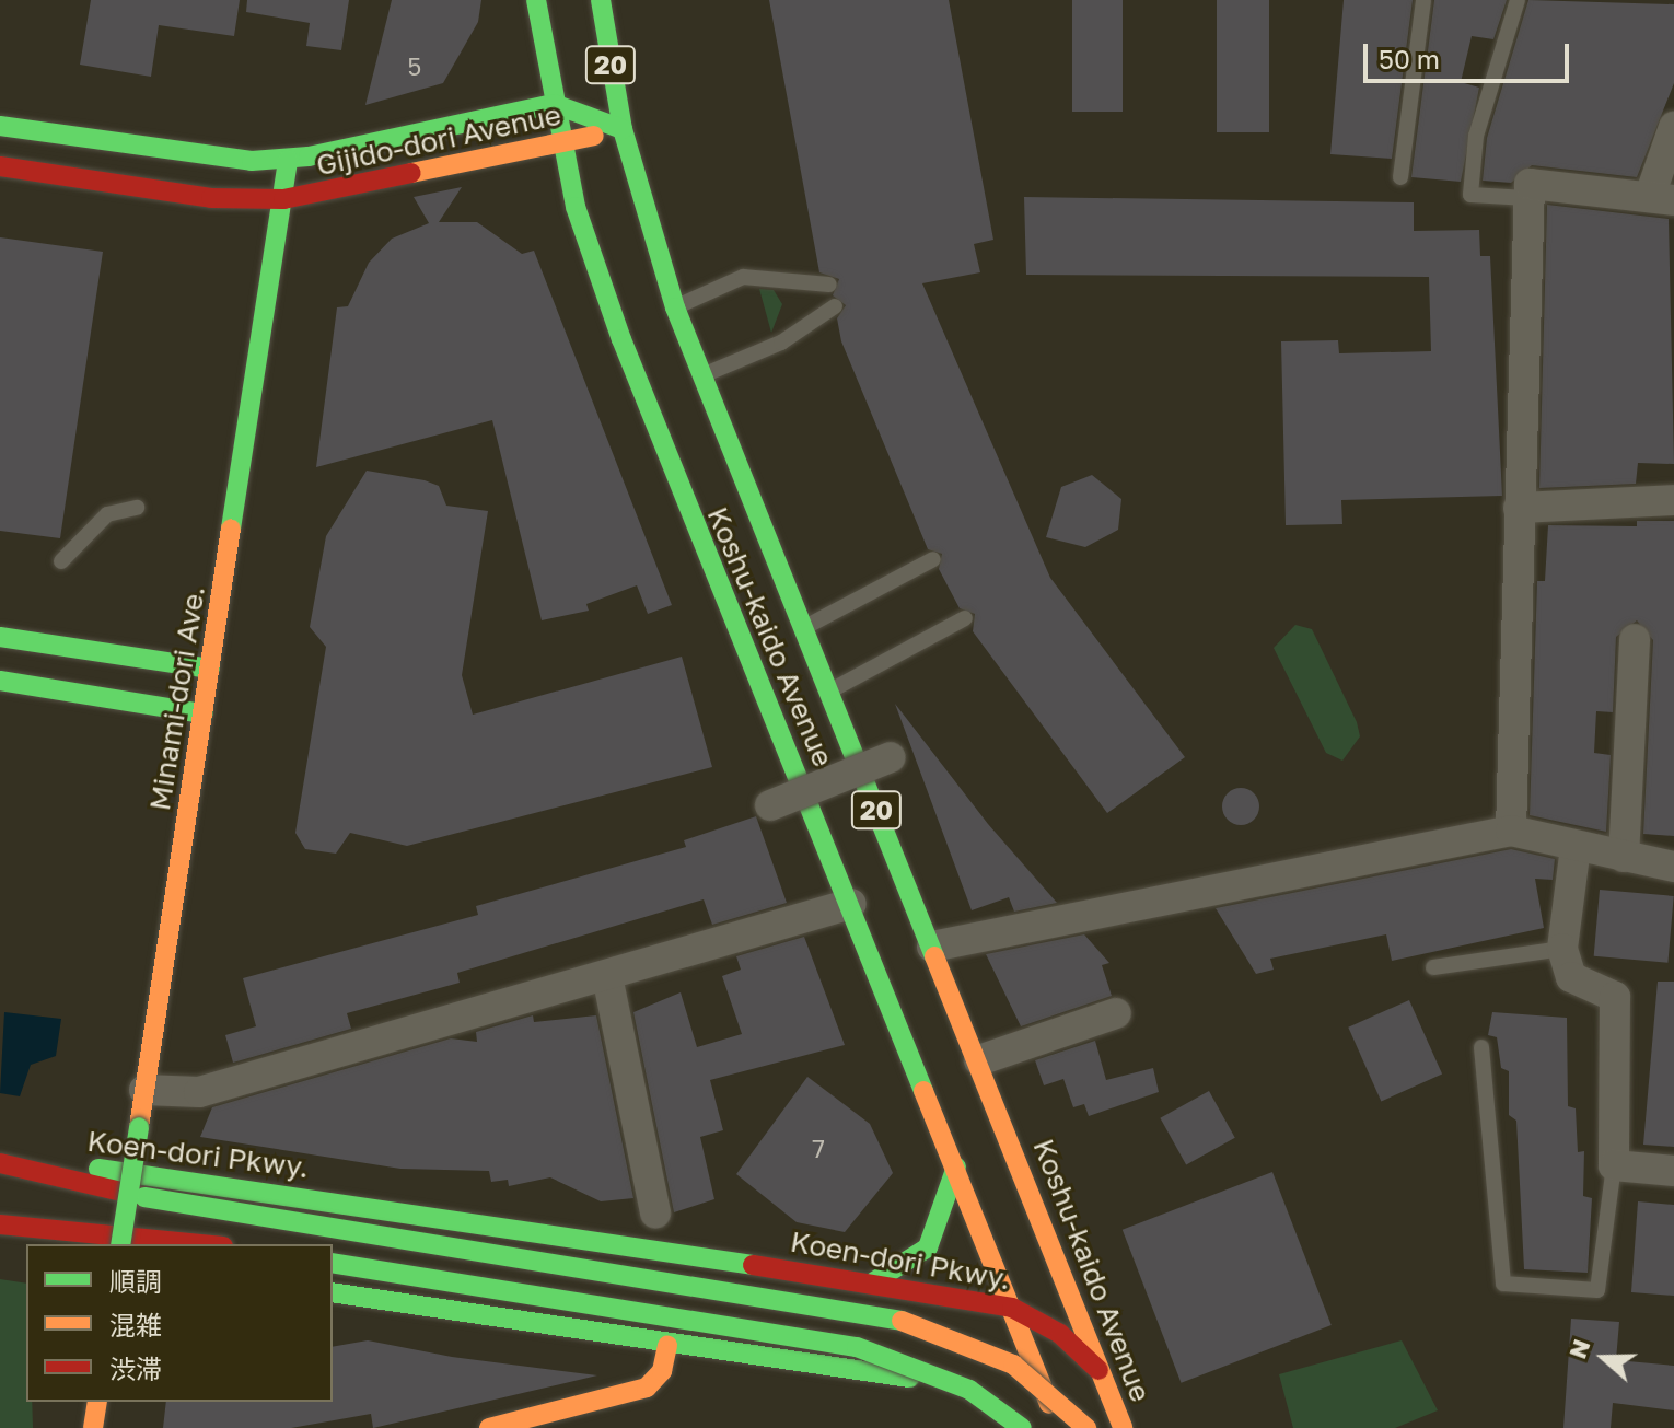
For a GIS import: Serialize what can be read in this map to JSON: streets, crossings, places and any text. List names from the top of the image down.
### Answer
{
  "streets": {
    "main road": [
      "20",
      "Gijido-dori Avenue",
      "Koshu-kaido Avenue",
      "Minami-dori Ave.",
      "Koen-dori Pkwy."
    ]
  },
  "crossings": [
    ["Gijido-dori Avenue", "Koshu-kaido Avenue"],
    ["Gijido-dori Avenue", "Minami-dori Ave."],
    ["Koshu-kaido Avenue", "Koen-dori Pkwy."]
  ],
  "house_numbers": ["5", "7"],
  "legend": ["順調", "混雑", "渋滞"],
  "scale_bar": "50 m",
  "north": "left"
}
